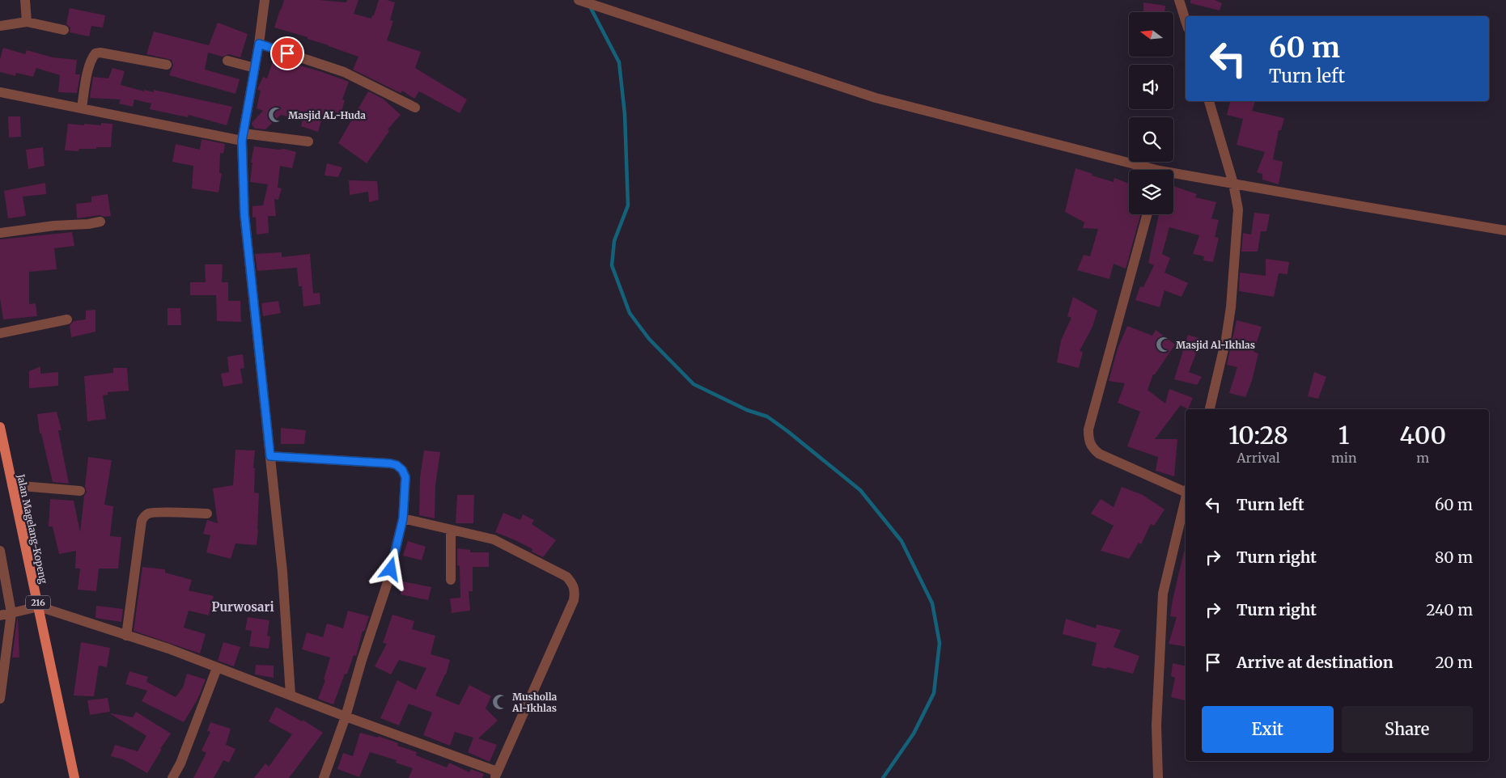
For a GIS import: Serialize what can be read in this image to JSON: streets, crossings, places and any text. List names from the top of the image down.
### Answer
{
  "streets": {
    "main road": ["Jalan Magelang-Kopeng", "216"]
  },
  "districts": ["Purwosari"],
  "places": {
    "mosque": ["Masjid AL-Huda", "Masjid Al-Ikhlas", "Musholla Al-Ikhlas"]
  },
  "north": "left",
  "page": {
    "turn": ["60 m", "Turn left"],
    "eta": [
      "10:28",
      "Arrival",
      "1",
      "min",
      "400",
      "m"
    ],
    "list": [
      {
        "name": "Turn left",
        "value": "60 m"
      },
      {
        "name": "Turn right",
        "value": "80 m"
      },
      {
        "name": "Turn right",
        "value": "240 m"
      },
      {
        "name": "Arrive at destination",
        "value": "20 m"
      }
    ],
    "buttons": ["Exit", "Share"]
  }
}
